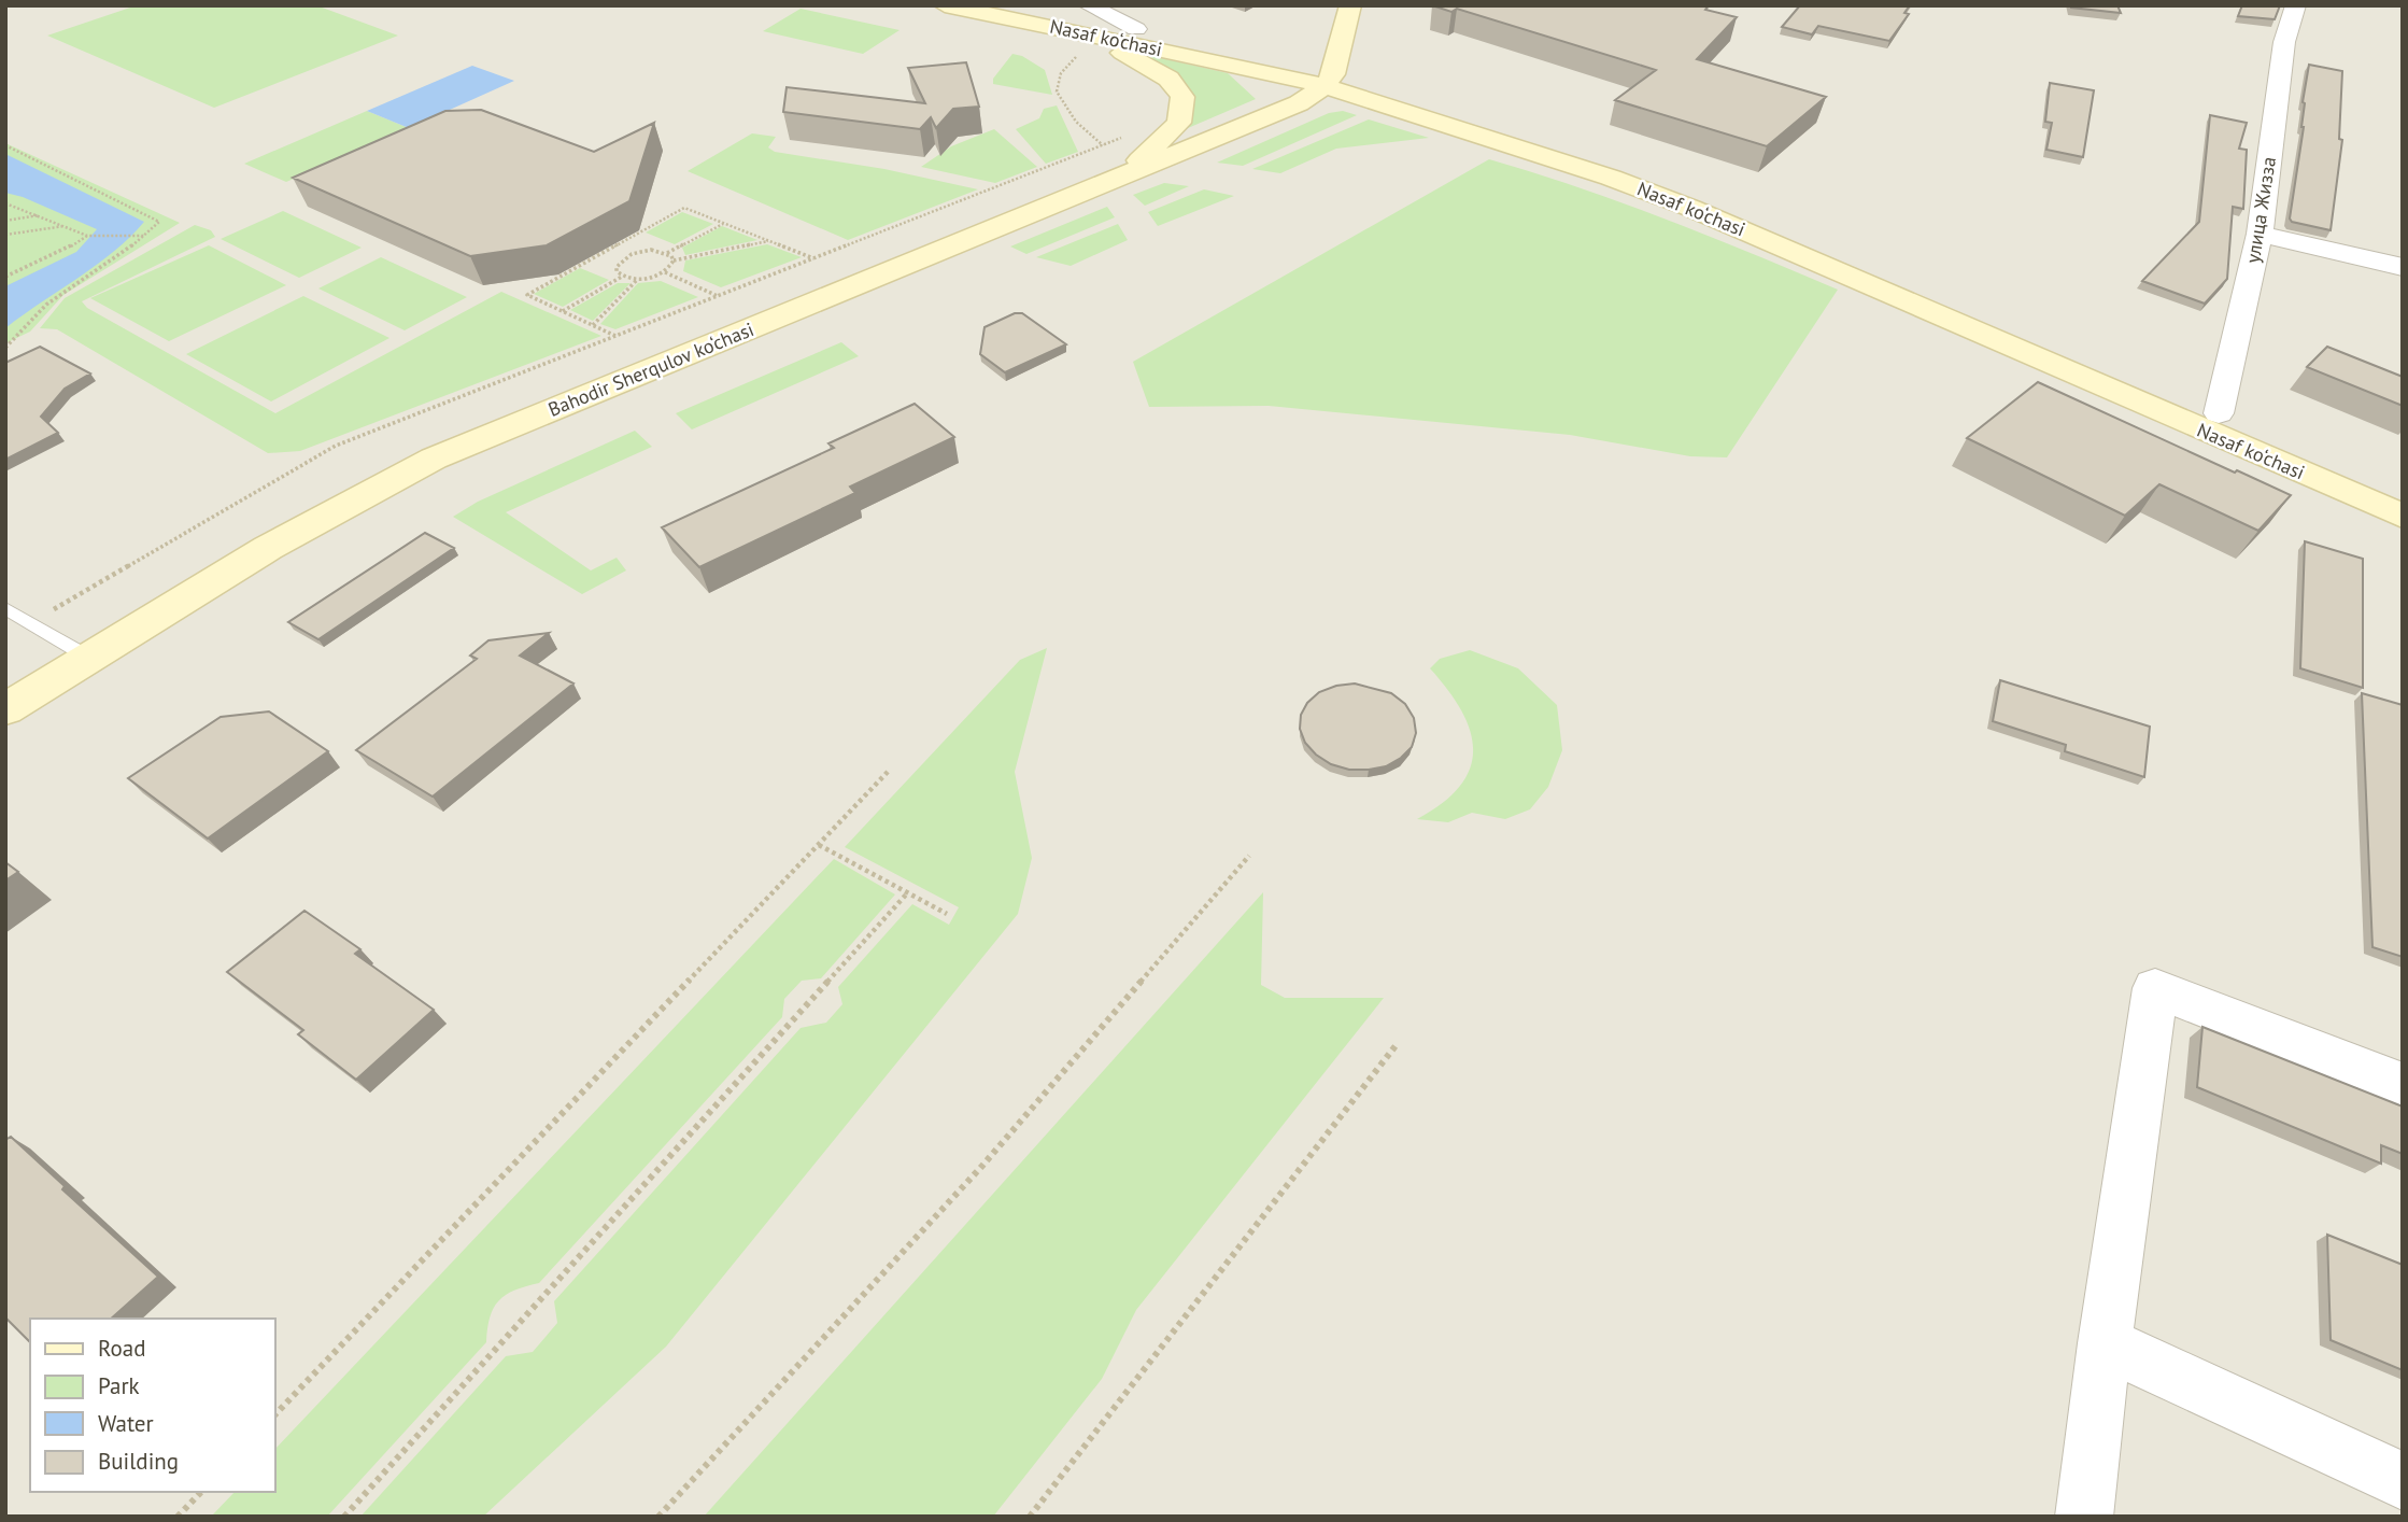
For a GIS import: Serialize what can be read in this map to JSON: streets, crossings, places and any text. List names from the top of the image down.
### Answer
{
  "streets": {
    "main road": ["Nasaf ko‘chasi", "Bahodir Sherqulov ko‘chasi"],
    "street": ["улица Жизза"]
  },
  "crossings": [
    ["Nasaf ko‘chasi", "улица Жизза"],
    ["Nasaf ko‘chasi", "Bahodir Sherqulov ko‘chasi"]
  ],
  "legend": [
    "Road",
    "Park",
    "Water",
    "Building"
  ]
}
